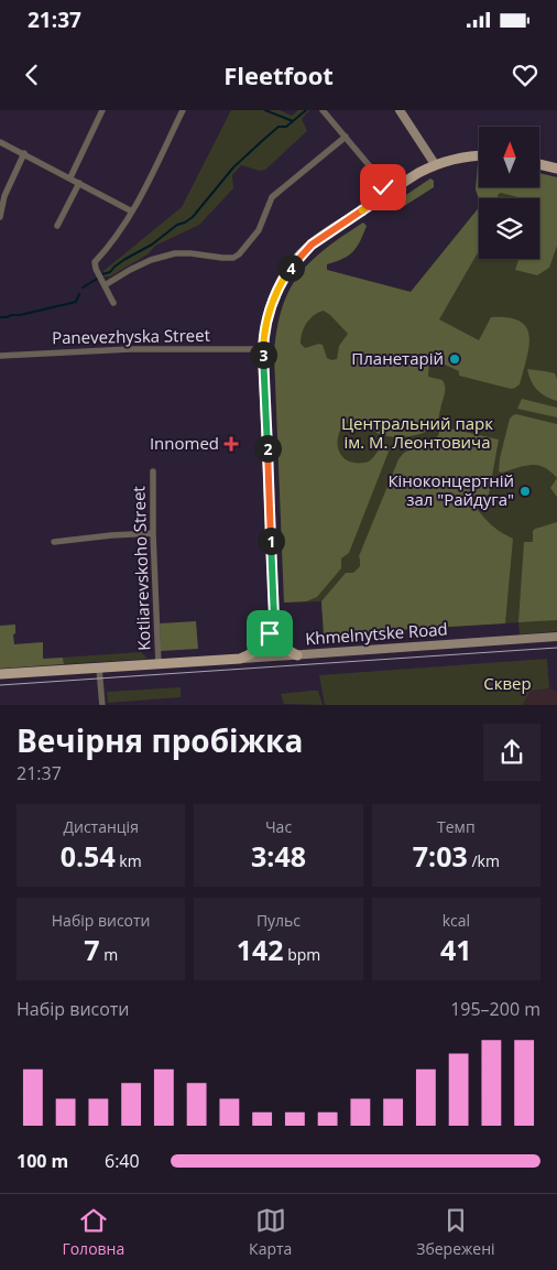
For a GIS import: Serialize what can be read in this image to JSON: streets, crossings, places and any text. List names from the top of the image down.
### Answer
{
  "streets": {
    "main road": ["Khmelnytske Road"],
    "street": ["Panevezhyska Street", "Kotliarevskoho Street"]
  },
  "crossings": [
    ["Kotliarevskoho Street", "Khmelnytske Road"]
  ],
  "parks": ["Центральний парк ім. М. Леонтовича", "Сквер"],
  "places": {
    "other": ["Планетарій", "Кіноконцертній зал \"Райдуга\""],
    "health": ["Innomed"]
  },
  "north": "top",
  "page": {
    "status": "21:37",
    "header": "Fleetfoot",
    "pins": [
      "4",
      "3",
      "2",
      "1"
    ],
    "heading": ["Вечірня пробіжка", "21:37"],
    "stats": [
      ["Дистанція", "0.54 km"],
      ["Час", "3:48"],
      ["Темп", "7:03 /km"],
      ["Набір висоти", "7 m"],
      ["Пульс", "142 bpm"],
      ["kcal", "41"]
    ],
    "chart": ["Набір висоти", "195–200 m"],
    "list": [
      {
        "name": "100 m",
        "note": "6:40"
      }
    ],
    "tabs": ["Головна", "Карта", "Збережені"]
  }
}
